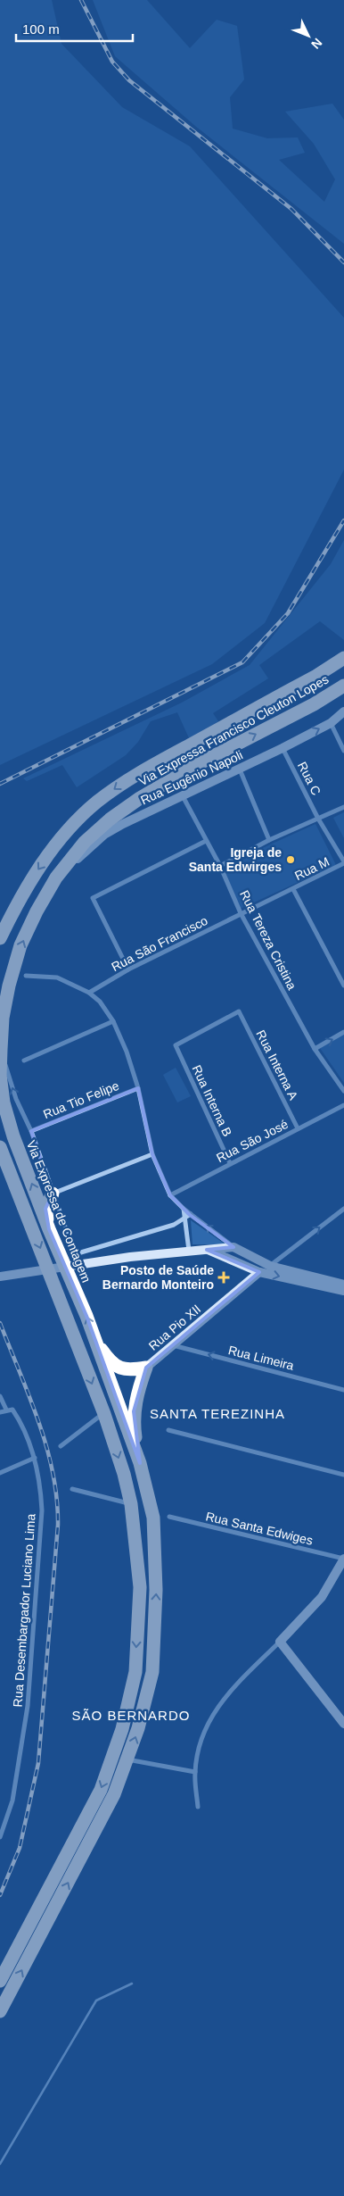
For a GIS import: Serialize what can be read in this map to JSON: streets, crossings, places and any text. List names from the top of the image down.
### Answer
{
  "streets": {
    "highway": ["Via Expressa Francisco Cleuton Lopes", "Via Expressa de Contagem"],
    "street": [
      "Rua Eugênio Napoli",
      "Rua C",
      "Rua M",
      "Rua Tereza Cristina",
      "Rua São Francisco",
      "Rua Interna A",
      "Rua Tio Felipe",
      "Rua Interna B",
      "Rua São José",
      "Rua Pio XII",
      "Rua Limeira",
      "Rua Santa Edwiges",
      "Rua Desembargador Luciano Lima"
    ]
  },
  "crossings": [
    ["Via Expressa Francisco Cleuton Lopes", "Rua Eugênio Napoli"],
    ["Via Expressa Francisco Cleuton Lopes", "Via Expressa de Contagem"],
    ["Rua Eugênio Napoli", "Rua C"],
    ["Rua Eugênio Napoli", "Rua Tereza Cristina"],
    ["Rua C", "Rua M"],
    ["Rua M", "Rua Tereza Cristina"],
    ["Rua M", "Rua São Francisco"],
    ["Rua Tereza Cristina", "Rua São Francisco"],
    ["Rua Interna A", "Rua Interna B"],
    ["Rua Interna A", "Rua São José"],
    ["Rua Interna B", "Rua São José"],
    ["Rua Pio XII", "Rua Limeira"]
  ],
  "one_way": ["Rua Limeira"],
  "districts": ["SANTA TEREZINHA", "SÃO BERNARDO"],
  "places": {
    "other": ["Igreja de Santa Edwirges"],
    "health": ["Posto de Saúde Bernardo Monteiro"]
  },
  "scale_bar": "100 m",
  "north": "bottom right"
}
